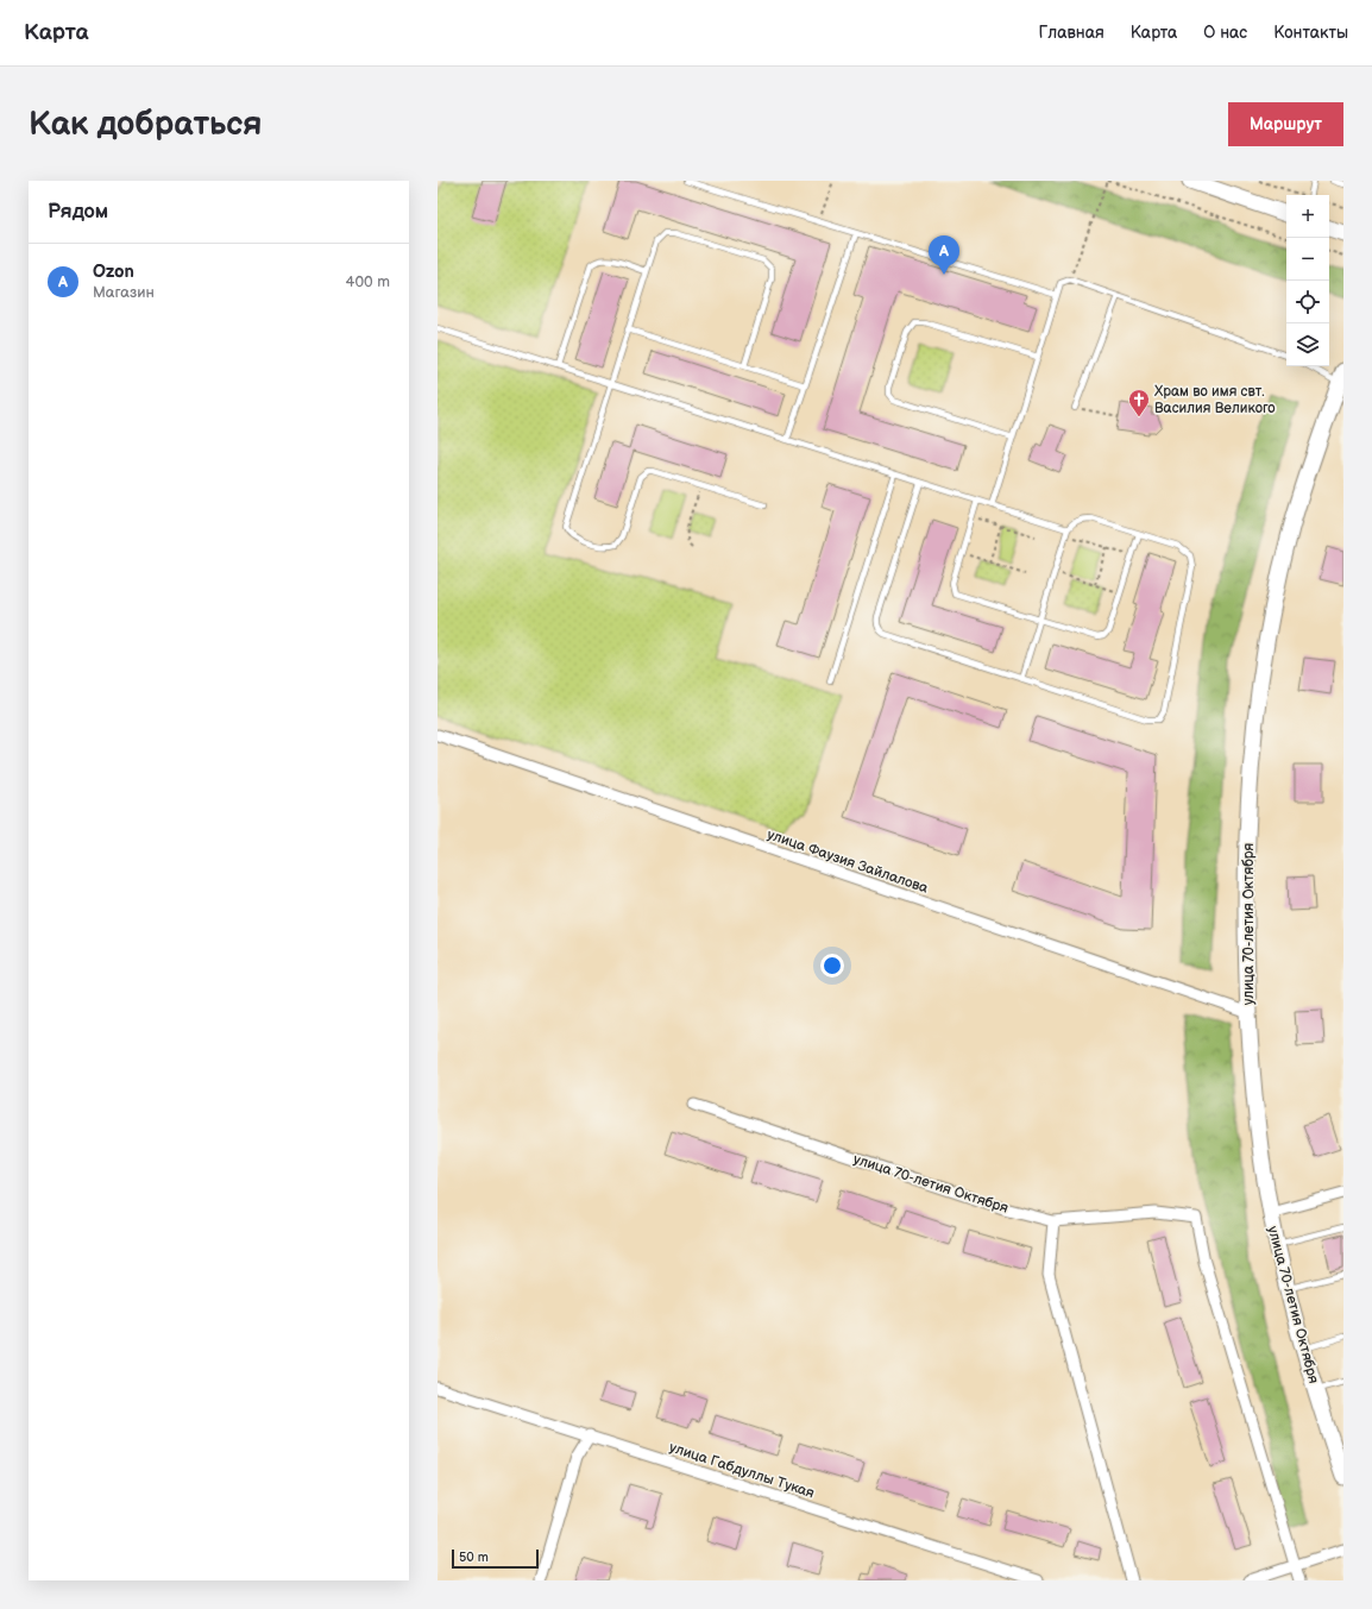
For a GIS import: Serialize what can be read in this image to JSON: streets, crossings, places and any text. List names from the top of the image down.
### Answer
{
  "streets": {
    "main road": ["улица 70-летия Октября"],
    "street": ["улица Фаузия Зайлалова", "улица Габдуллы Тукая"]
  },
  "crossings": [
    ["улица Фаузия Зайлалова", "улица 70-летия Октября"]
  ],
  "places": {
    "church": ["Храм во имя свт. Василия Великого"]
  },
  "scale_bar": "50 m",
  "page": {
    "header": "Карта",
    "nav": [
      "Главная",
      "Карта",
      "О нас",
      "Контакты"
    ],
    "buttons": "Маршрут",
    "title": "Как добраться",
    "heading": "Рядом",
    "map_buttons": ["+", "−"],
    "pins": "A",
    "list": [
      {
        "mark": "A",
        "name": "Ozon",
        "note": "Магазин",
        "value": "400 m"
      }
    ],
    "scale": "50 m"
  }
}
